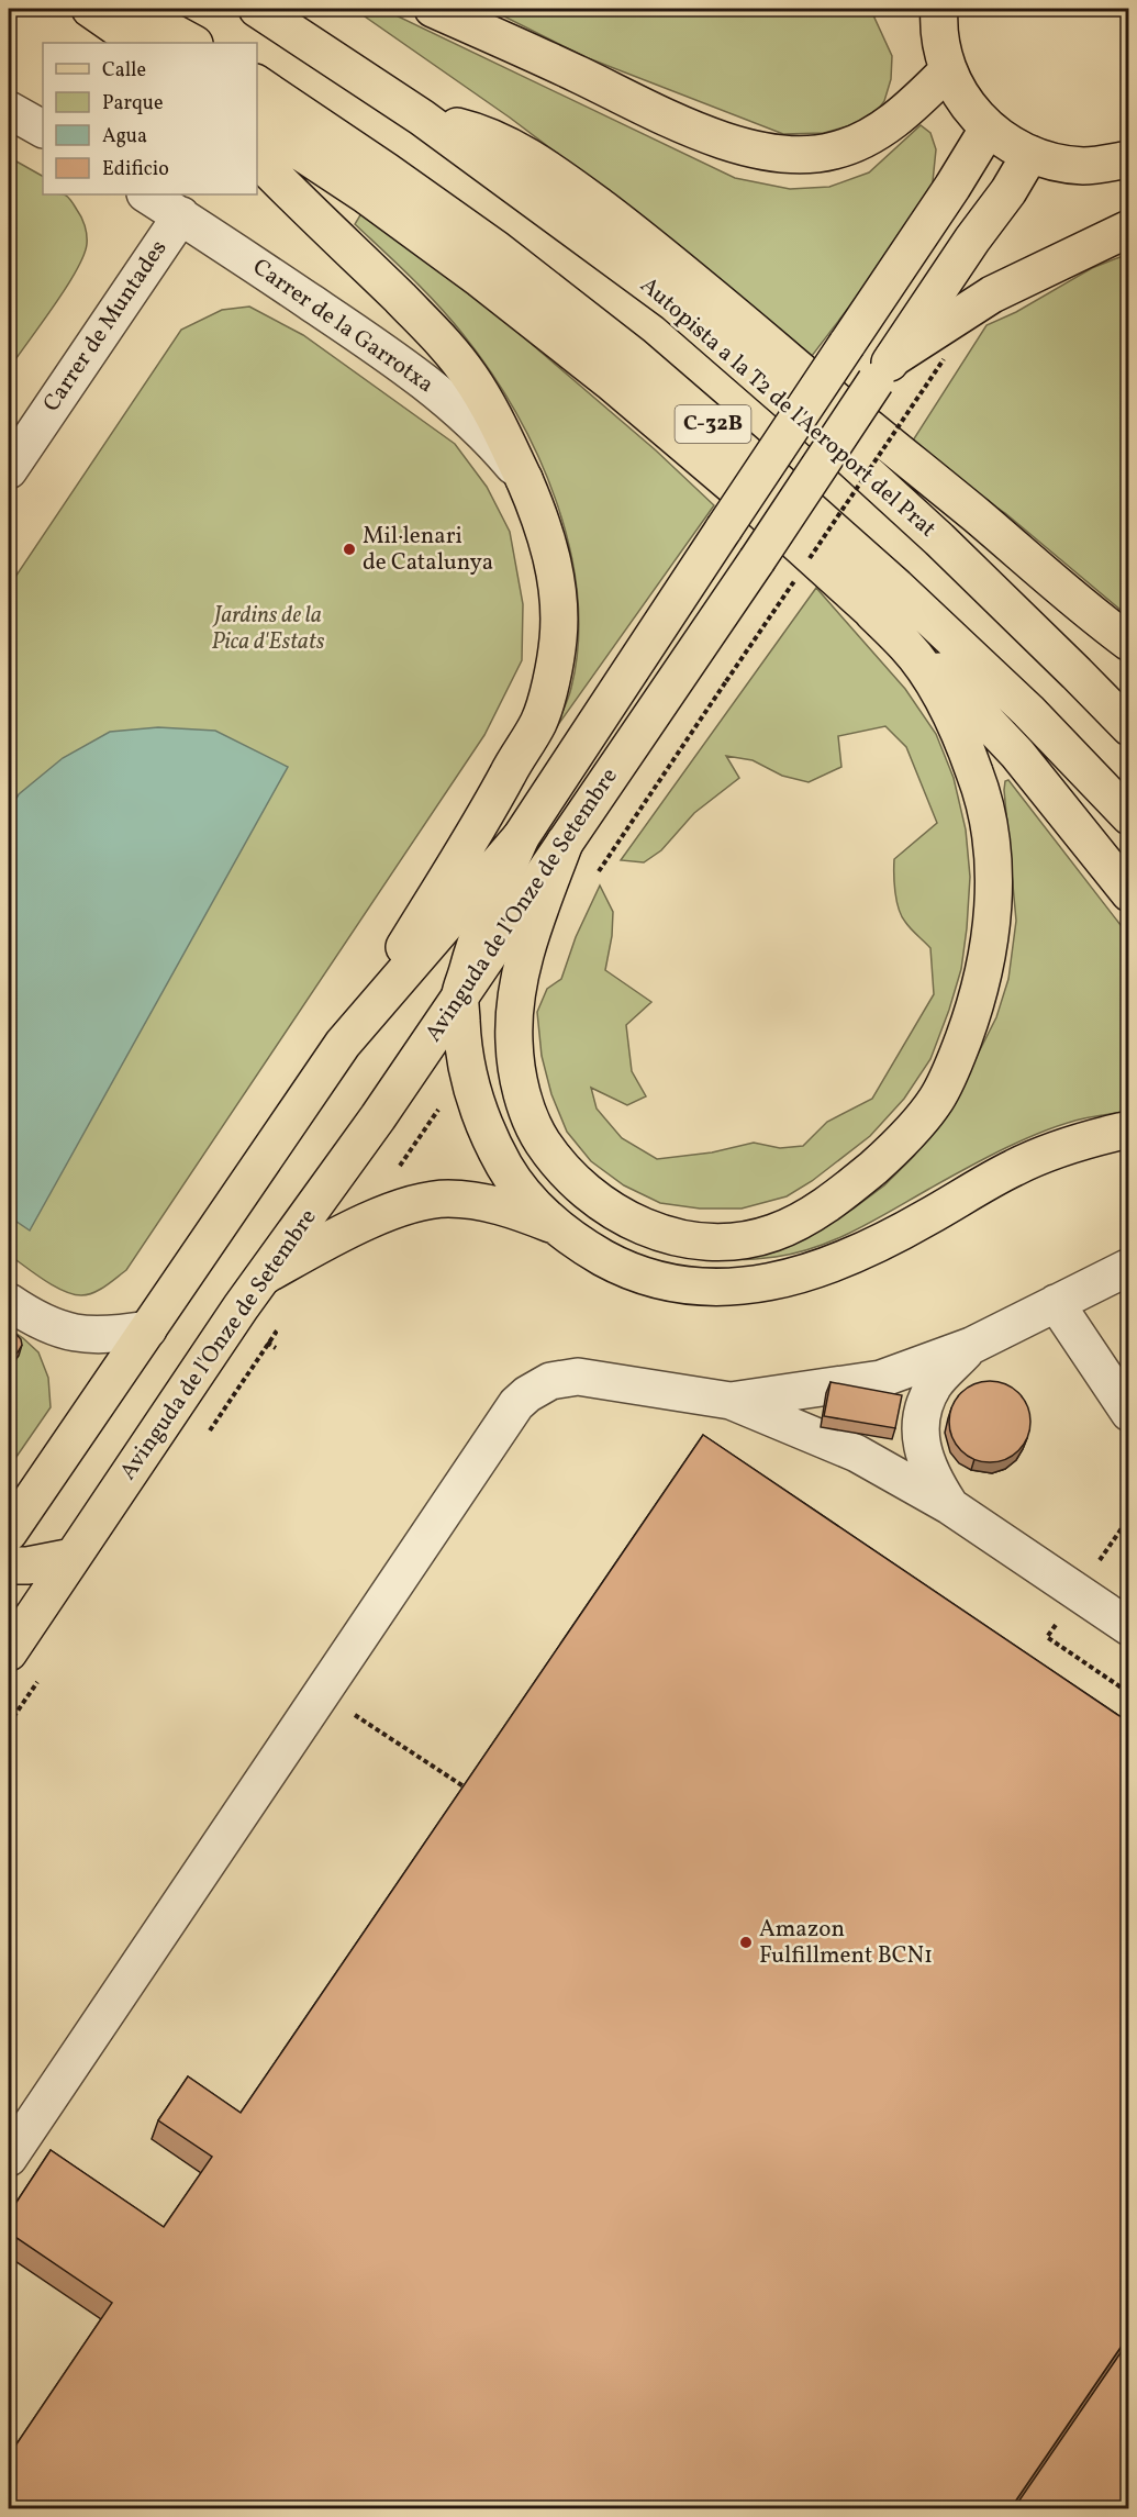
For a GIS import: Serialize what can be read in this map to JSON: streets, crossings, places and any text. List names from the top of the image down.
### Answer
{
  "streets": {
    "main road": ["Autopista a la T2 de l'Aeroport del Prat", "C-32B", "Avinguda de l'Onze de Setembre"],
    "street": ["Carrer de Muntades", "Carrer de la Garrotxa"]
  },
  "crossings": [
    ["Carrer de Muntades", "Carrer de la Garrotxa"]
  ],
  "parks": ["Jardins de la Pica d'Estats"],
  "places": ["Mil·lenari de Catalunya", "Amazon Fulfillment BCN1"],
  "legend": [
    "Calle",
    "Parque",
    "Agua",
    "Edificio"
  ]
}
